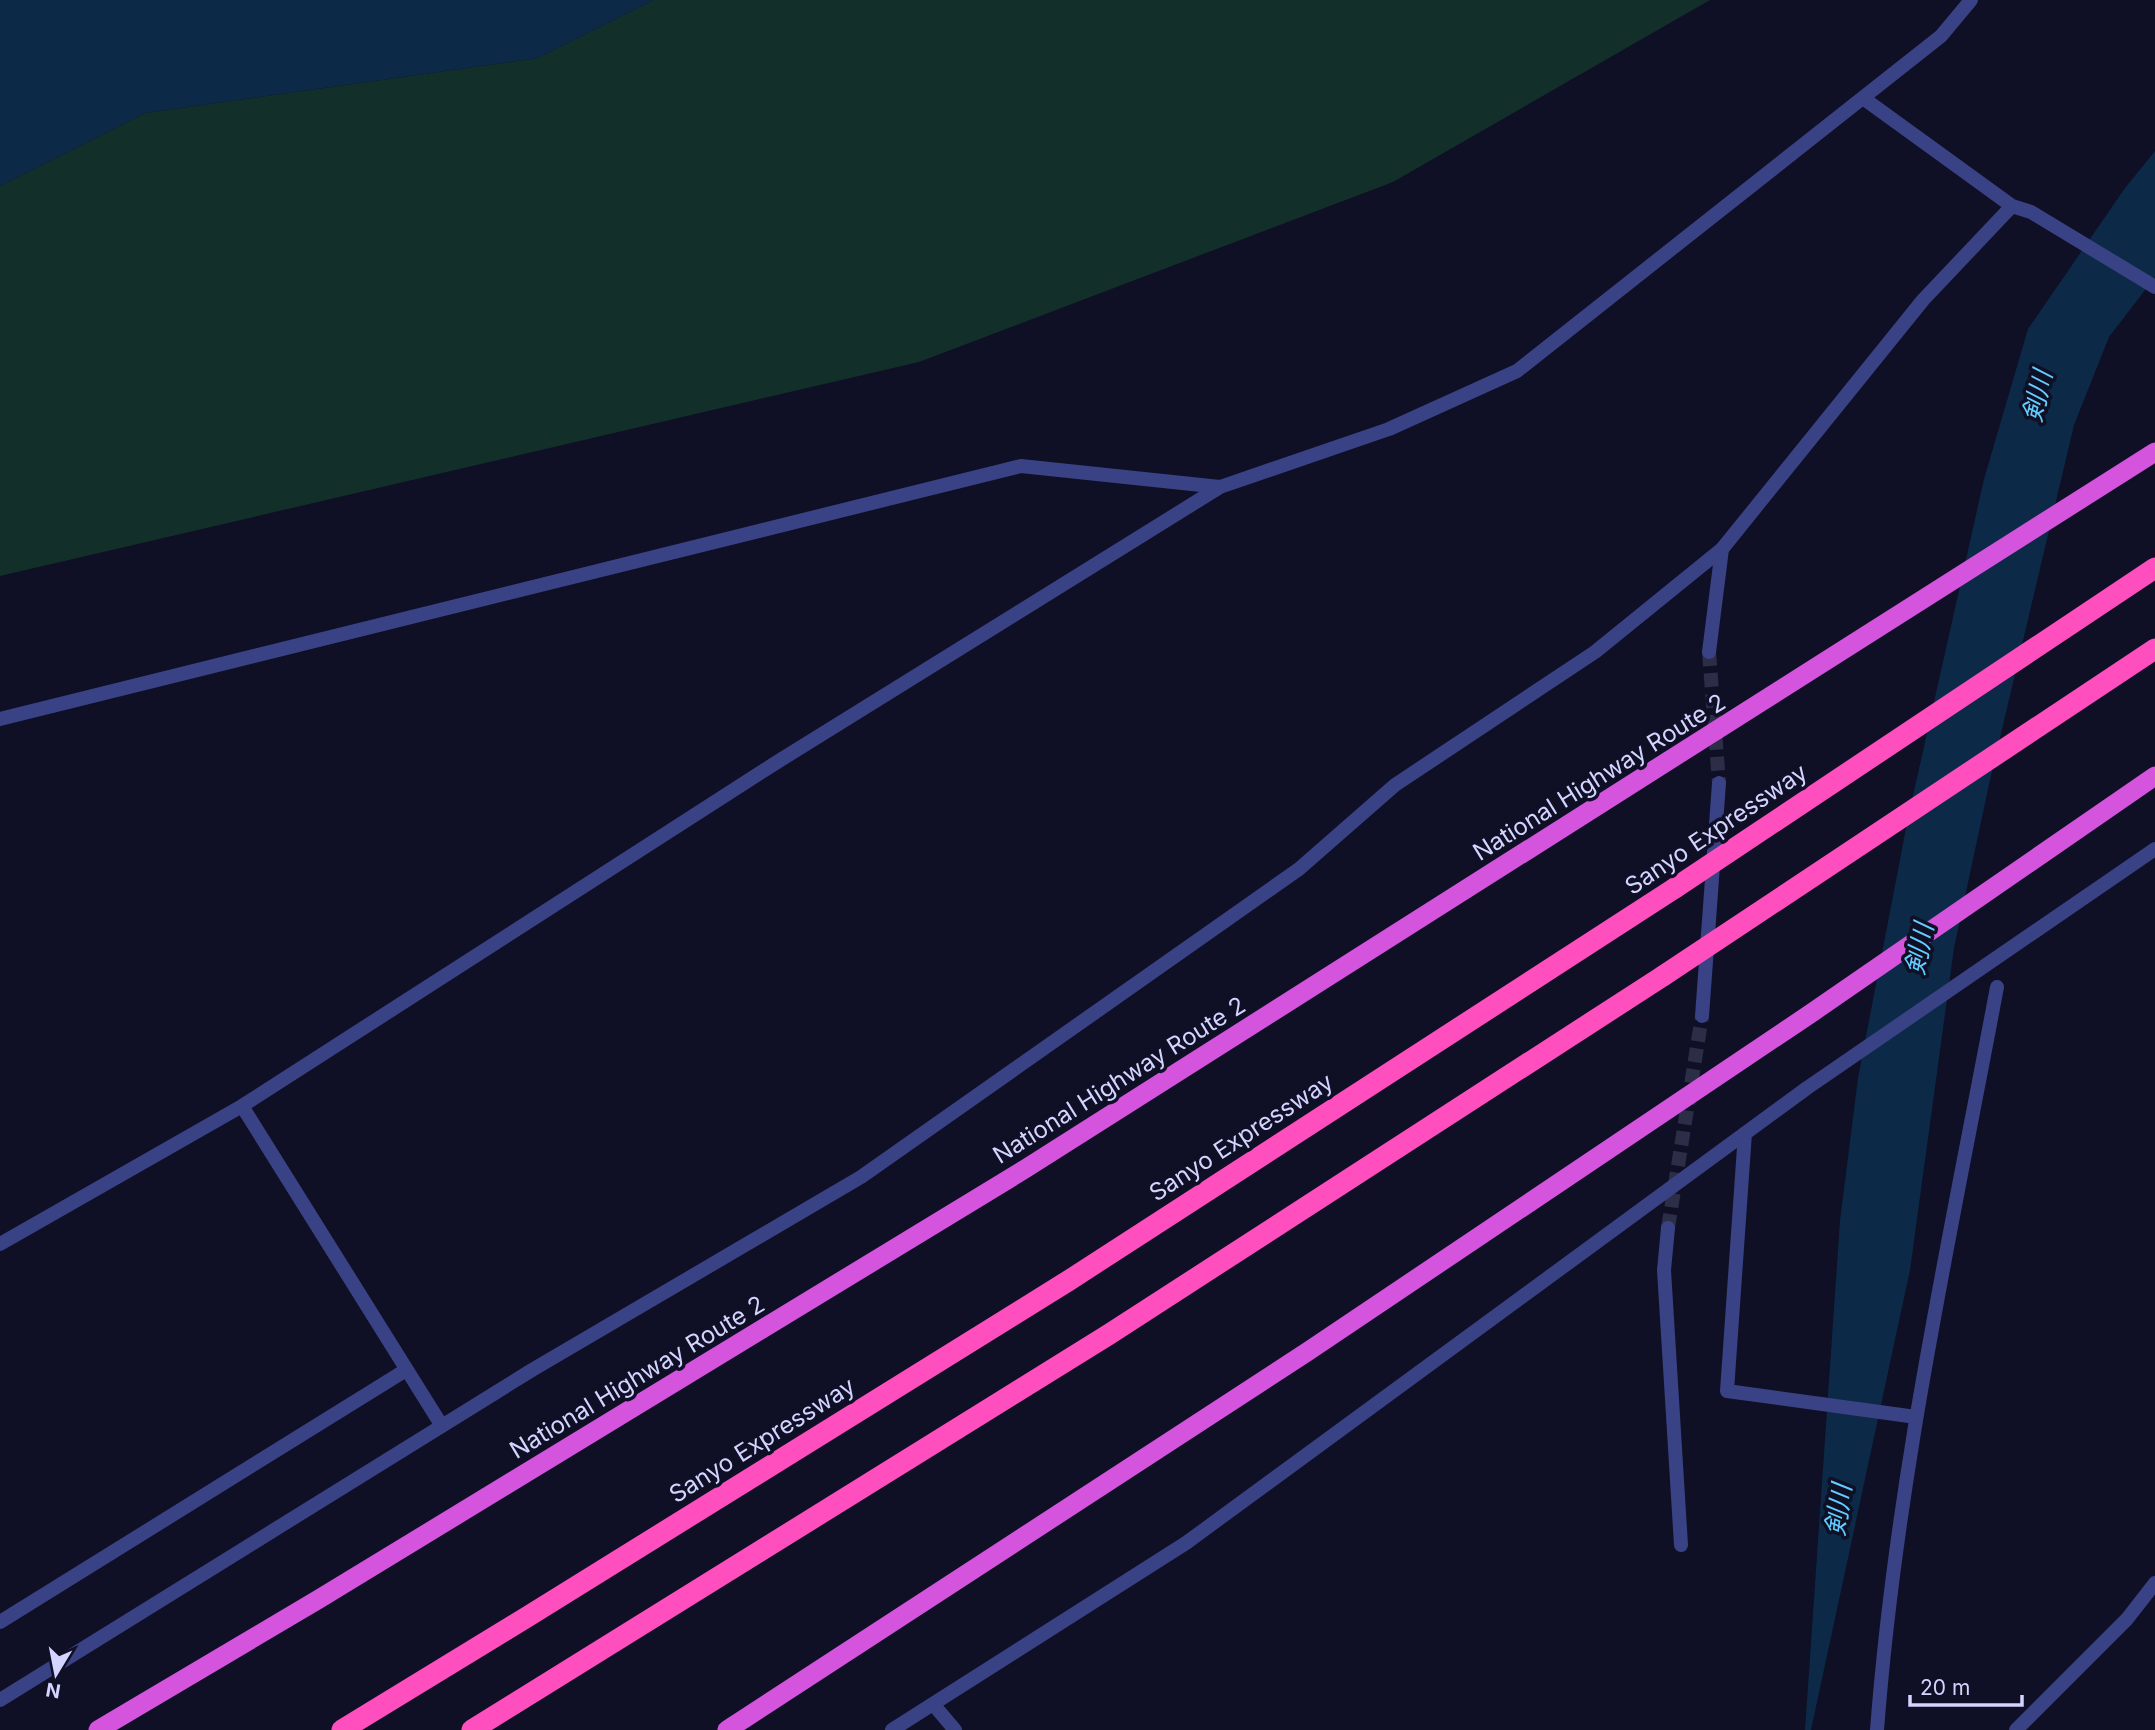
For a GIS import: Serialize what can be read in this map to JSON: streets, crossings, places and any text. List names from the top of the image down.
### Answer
{
  "streets": {
    "highway": ["National Highway Route 2", "Sanyo Expressway"]
  },
  "water": ["剣川"],
  "scale_bar": "20 m",
  "north": "bottom"
}
